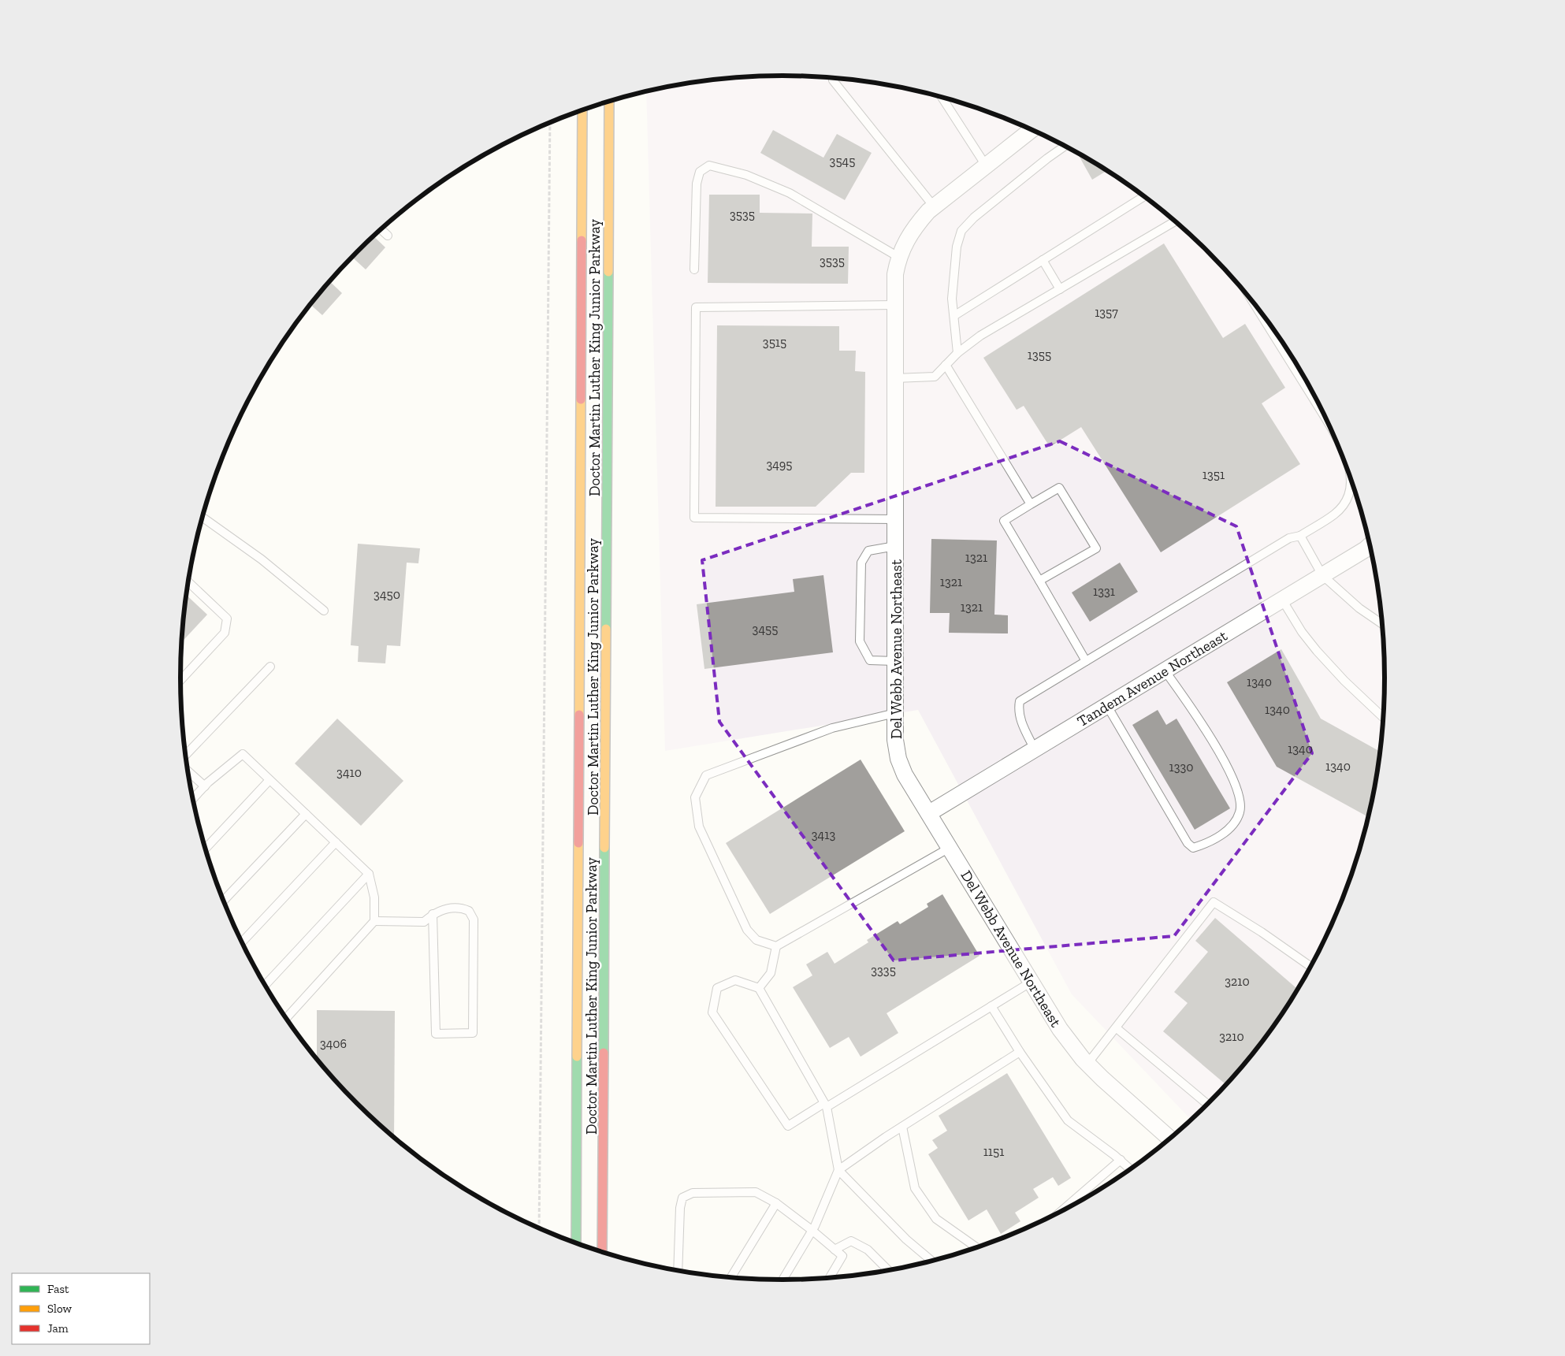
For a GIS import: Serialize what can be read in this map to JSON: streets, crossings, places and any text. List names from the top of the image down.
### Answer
{
  "streets": {
    "highway": ["Doctor Martin Luther King Junior Parkway"],
    "street": ["Del Webb Avenue Northeast", "Tandem Avenue Northeast"]
  },
  "crossings": [
    ["Del Webb Avenue Northeast", "Tandem Avenue Northeast"]
  ],
  "house_numbers": [
    "3545",
    "3535",
    "3535",
    "1357",
    "3515",
    "1355",
    "3495",
    "1351",
    "1321",
    "1321",
    "1331",
    "3450",
    "1321",
    "3455",
    "1340",
    "1340",
    "1340",
    "1340",
    "1330",
    "3410",
    "3413",
    "3335",
    "3210",
    "3210",
    "3406",
    "1151"
  ],
  "legend": ["Fast", "Slow", "Jam"]
}
